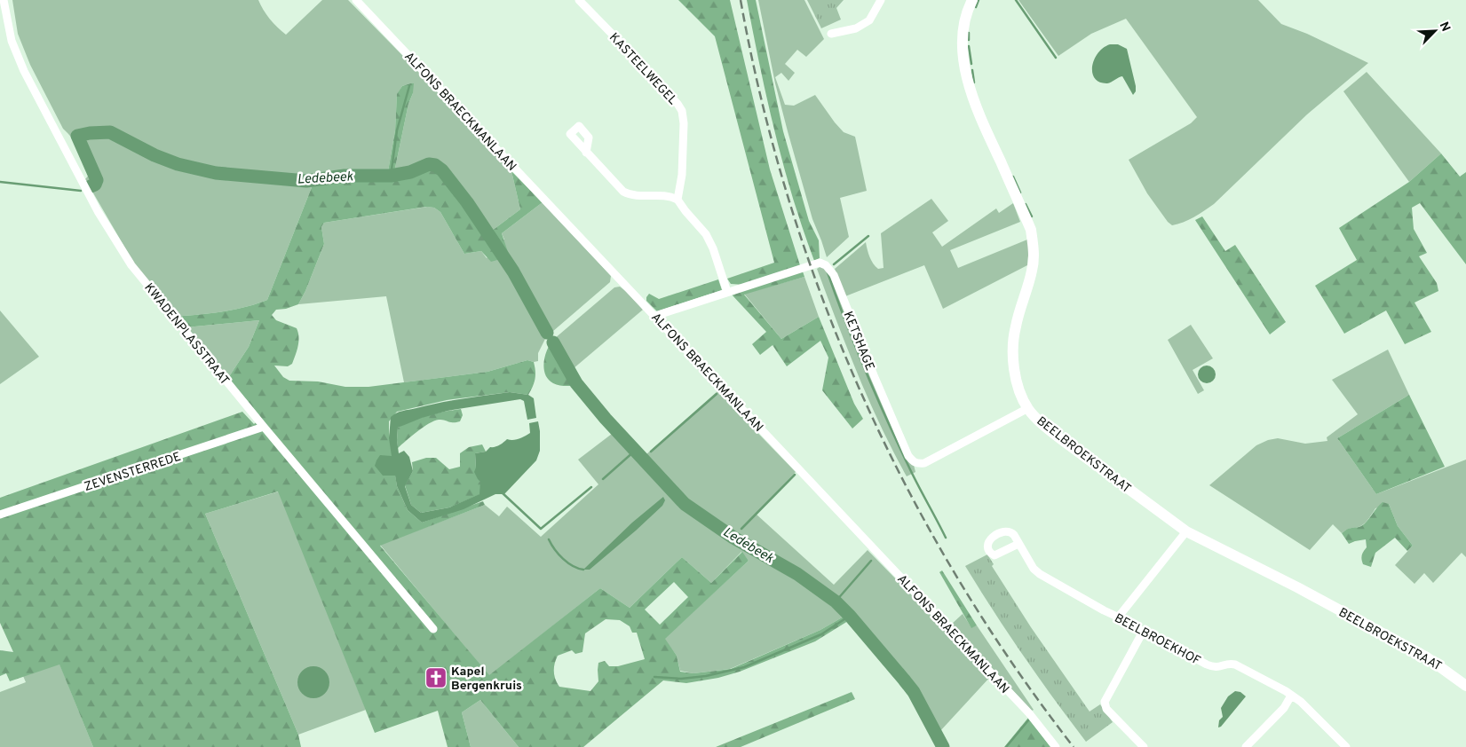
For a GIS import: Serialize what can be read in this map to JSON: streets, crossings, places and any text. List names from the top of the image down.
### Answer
{
  "streets": {
    "street": [
      "KASTEELWEGEL",
      "ALFONS BRAECKMANLAAN",
      "KWADENPLASSTRAAT",
      "KETSHAGE",
      "BEELBROEKSTRAAT",
      "ZEVENSTERREDE",
      "BEELBROEKHOF"
    ]
  },
  "crossings": [
    ["ALFONS BRAECKMANLAAN", "KETSHAGE"],
    ["KWADENPLASSTRAAT", "ZEVENSTERREDE"],
    ["KETSHAGE", "BEELBROEKSTRAAT"]
  ],
  "water": ["Ledebeek"],
  "places": {
    "church": ["Kapel Bergenkruis"]
  },
  "north": "top right"
}
